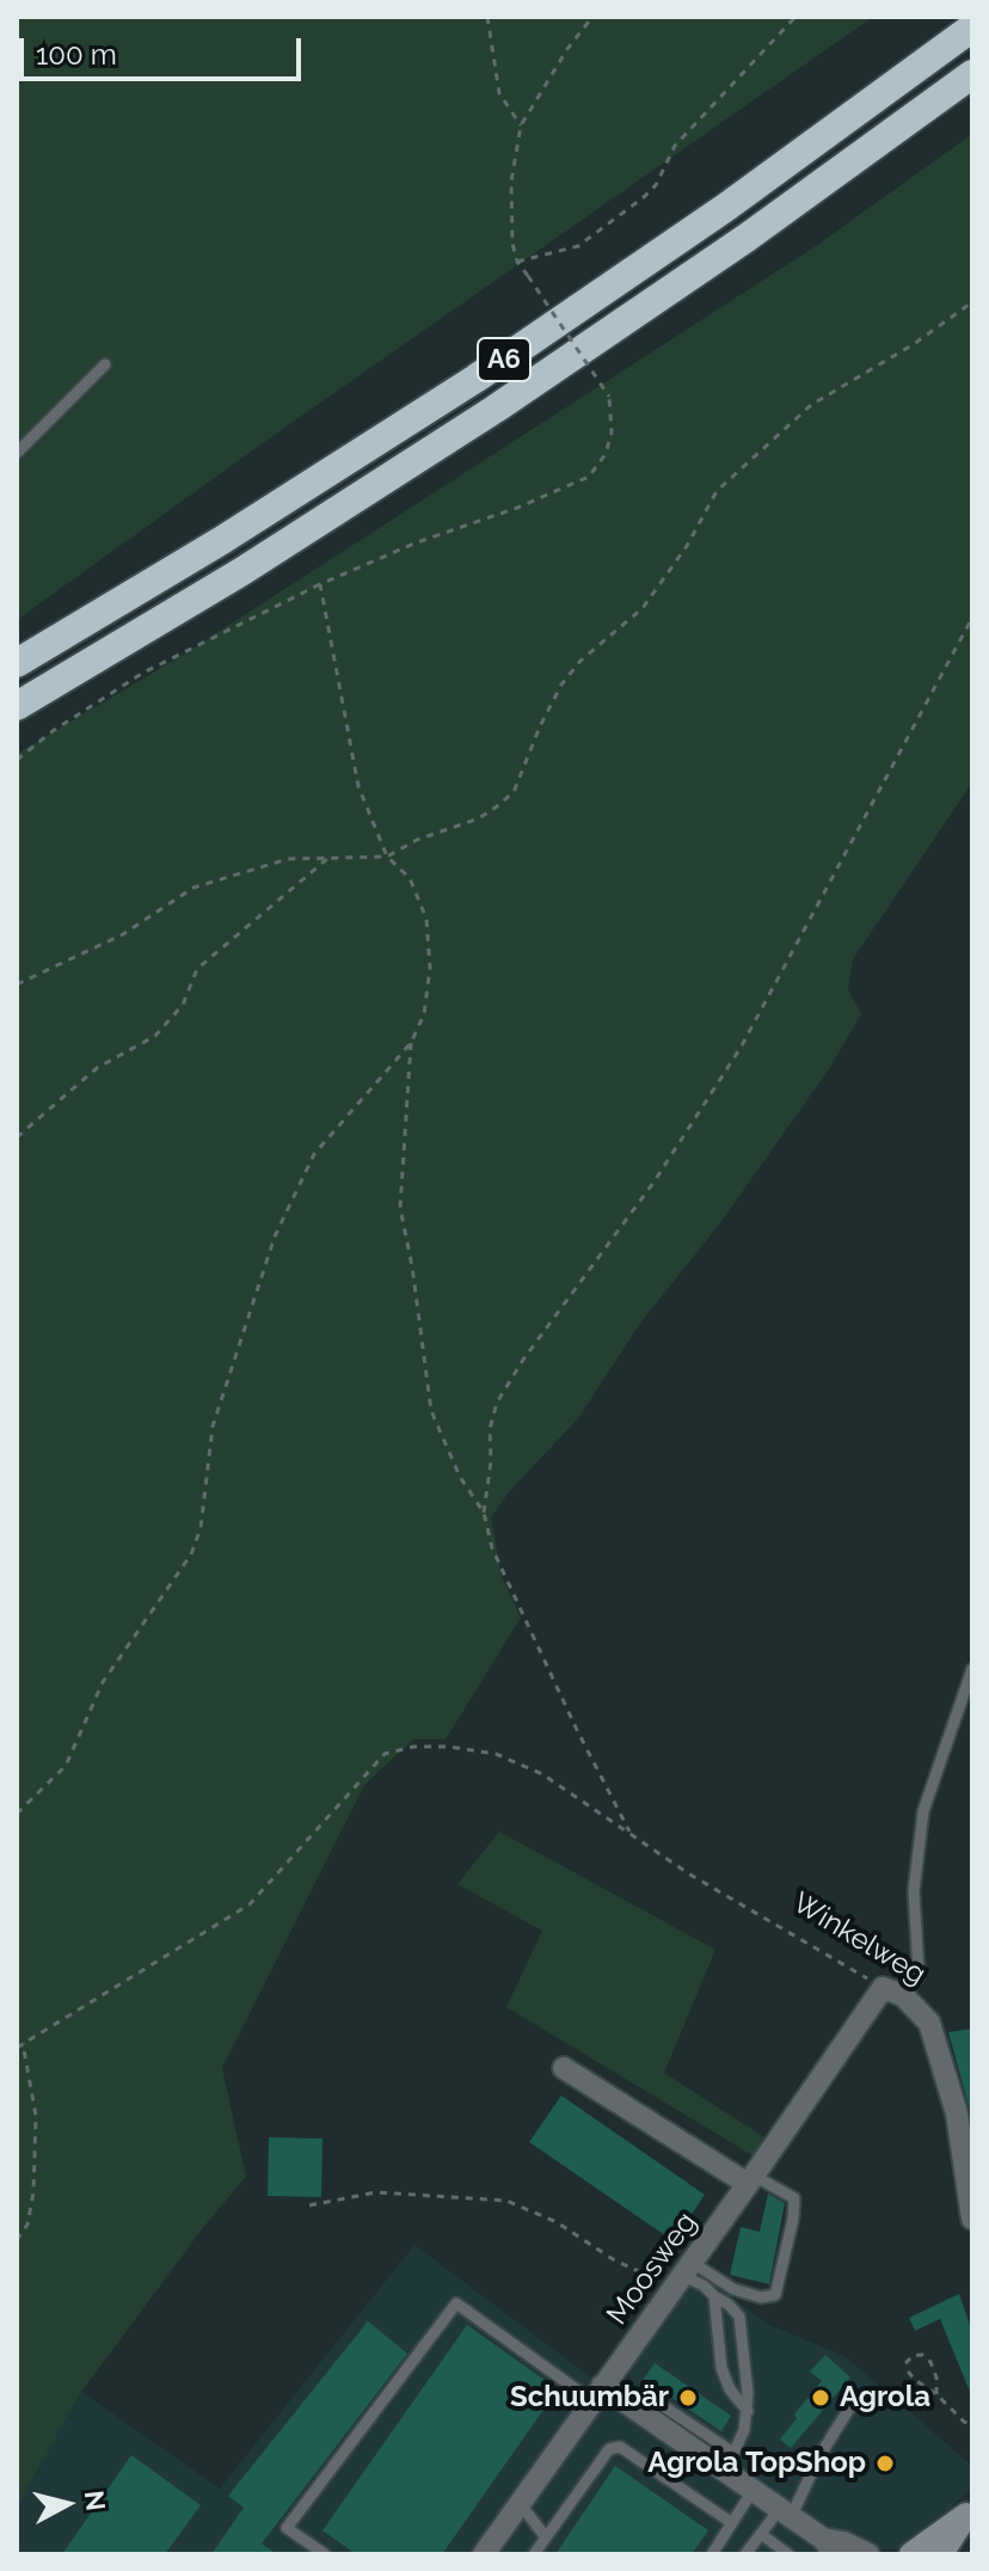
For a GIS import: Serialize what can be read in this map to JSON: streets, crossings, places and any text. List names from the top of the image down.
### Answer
{
  "streets": {
    "highway": ["A6"],
    "street": ["Winkelweg", "Moosweg"]
  },
  "crossings": [
    ["Winkelweg", "Moosweg"]
  ],
  "places": ["Schuumbär", "Agrola", "Agrola TopShop"],
  "scale_bar": "100 m",
  "north": "right"
}
